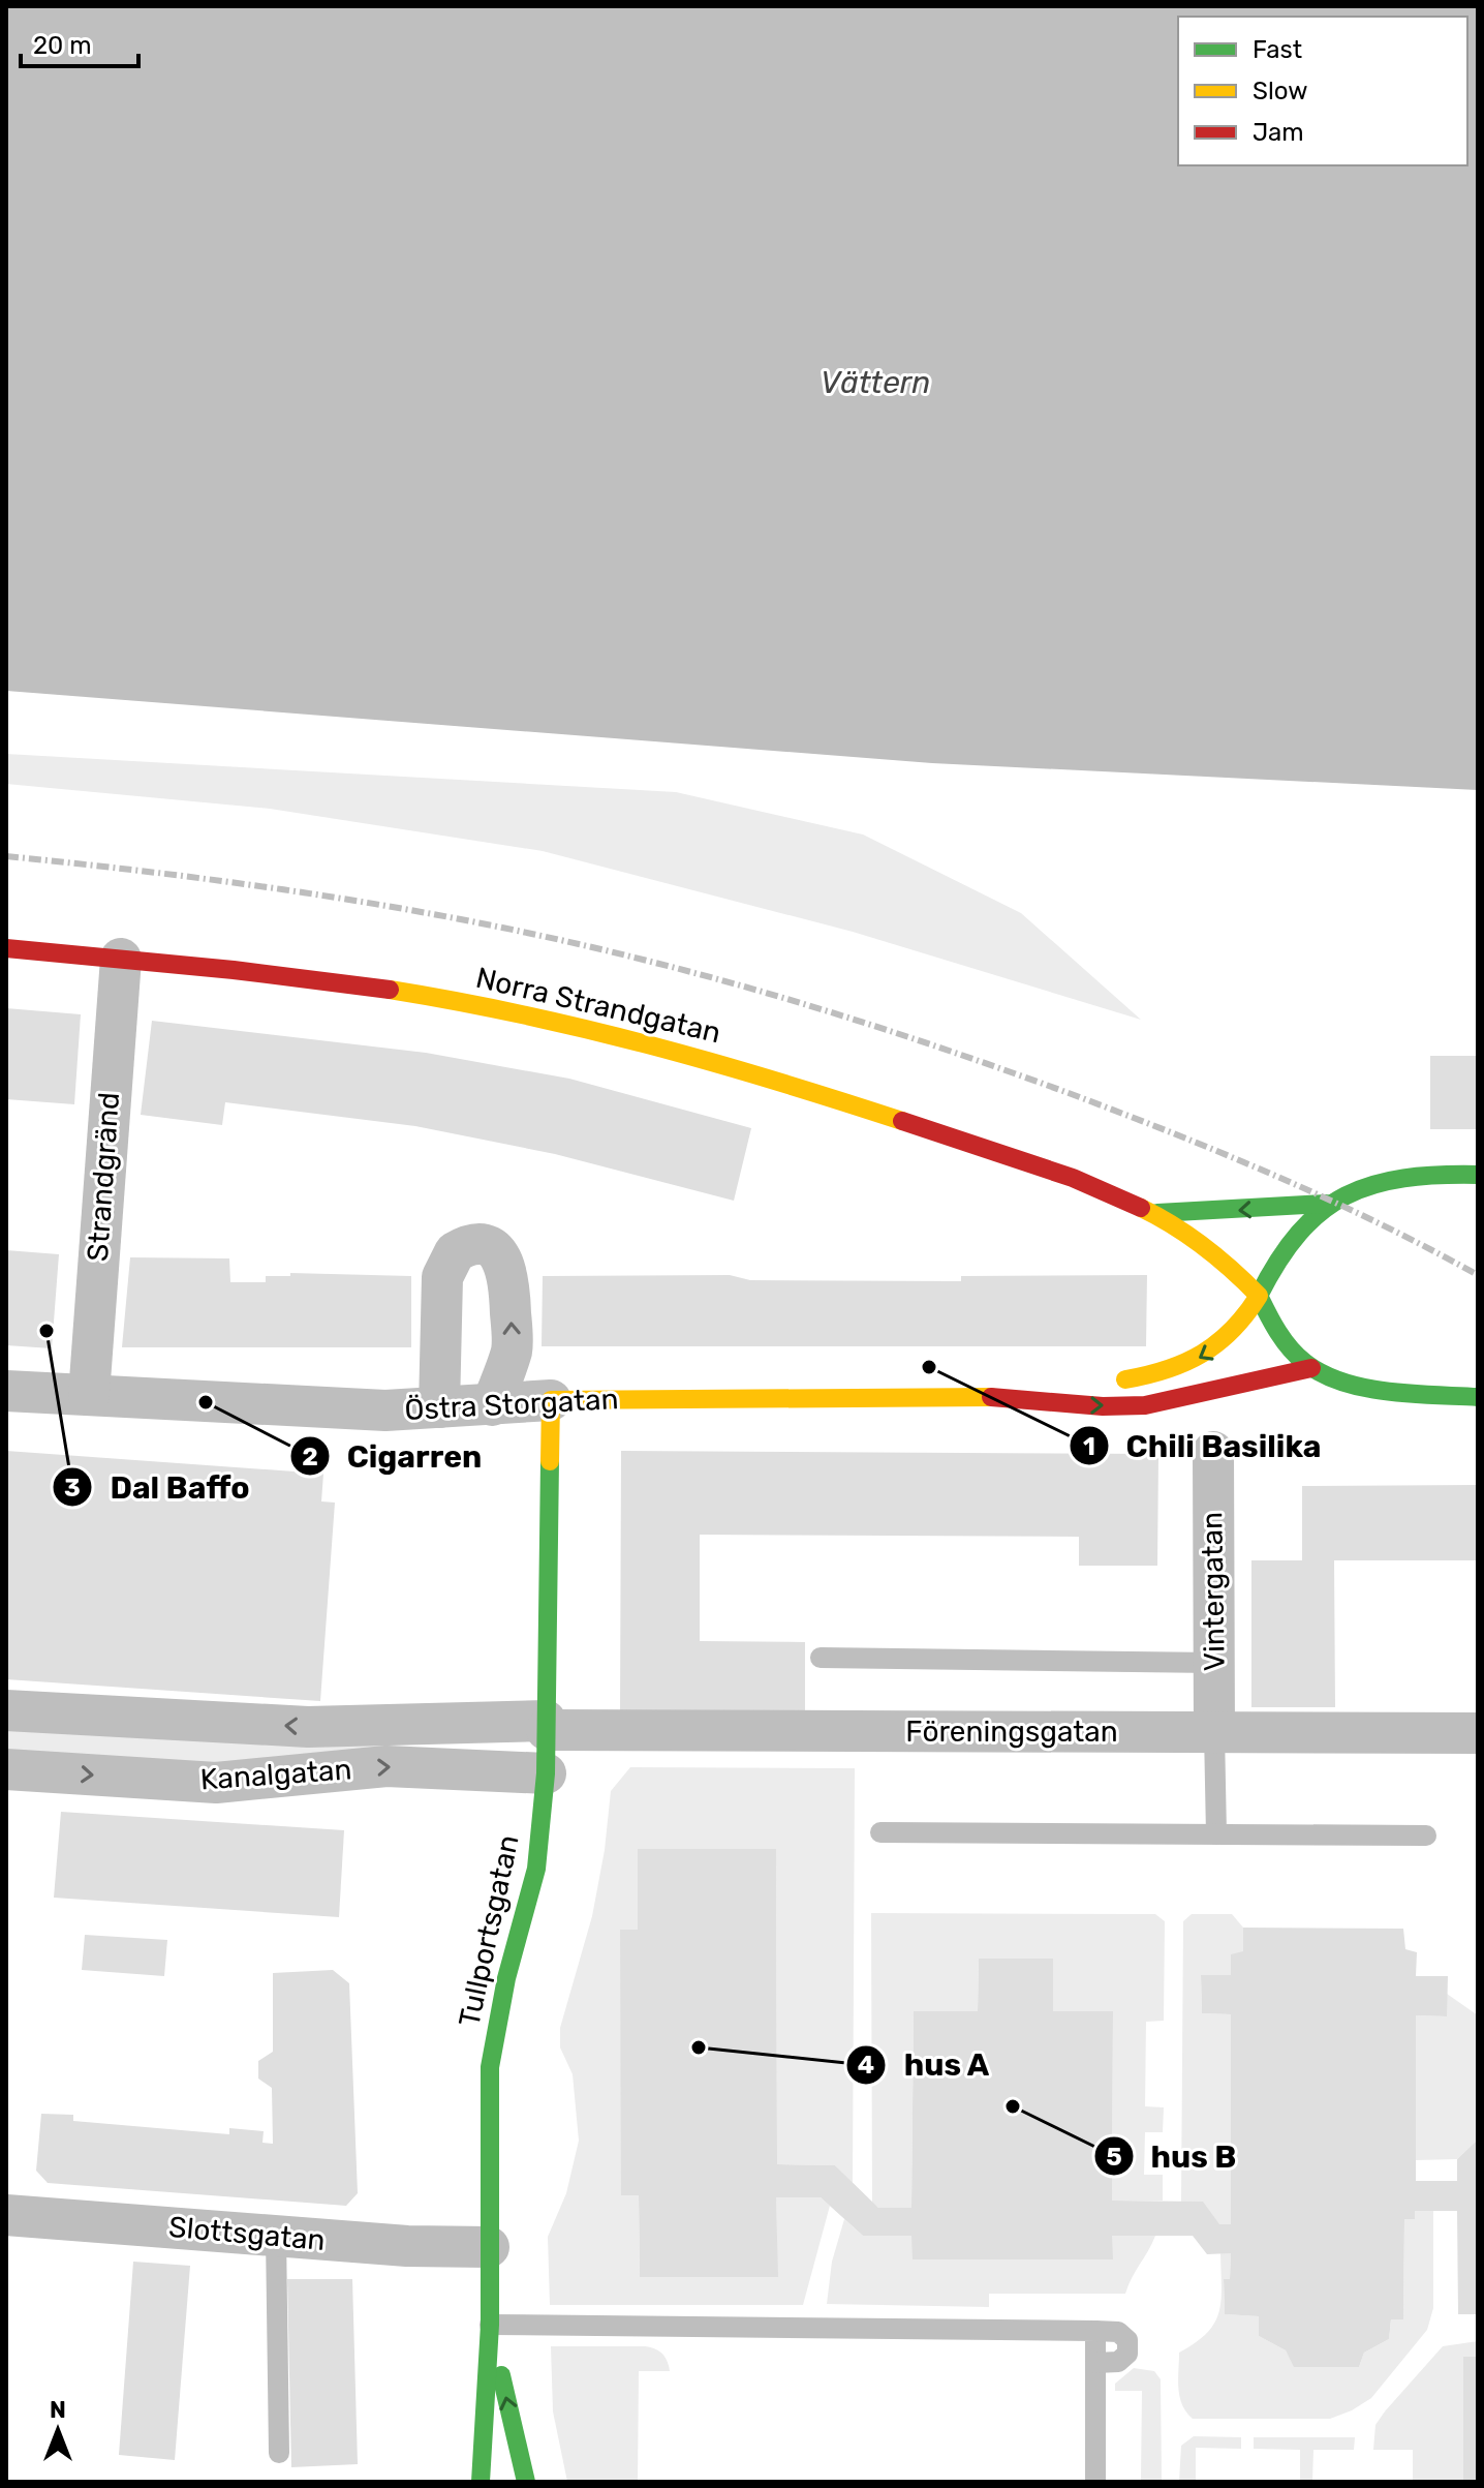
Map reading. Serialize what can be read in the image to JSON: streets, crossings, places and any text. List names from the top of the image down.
{
  "streets": {
    "street": [
      "Norra Strandgatan",
      "Strandgränd",
      "Östra Storgatan",
      "Vintergatan",
      "Föreningsgatan",
      "Kanalgatan",
      "Tullportsgatan",
      "Slottsgatan"
    ]
  },
  "crossings": [
    ["Norra Strandgatan", "Strandgränd"],
    ["Norra Strandgatan", "Östra Storgatan"],
    ["Strandgränd", "Östra Storgatan"],
    ["Östra Storgatan", "Tullportsgatan"],
    ["Vintergatan", "Föreningsgatan"],
    ["Föreningsgatan", "Kanalgatan"],
    ["Föreningsgatan", "Tullportsgatan"],
    ["Kanalgatan", "Tullportsgatan"],
    ["Tullportsgatan", "Slottsgatan"]
  ],
  "water": ["Vättern"],
  "places": [
    "Dal Baffo",
    "Chili Basilika",
    "Cigarren",
    "hus A",
    "hus B"
  ],
  "legend": ["Fast", "Slow", "Jam"],
  "scale_bar": "20 m",
  "north": "top"
}
